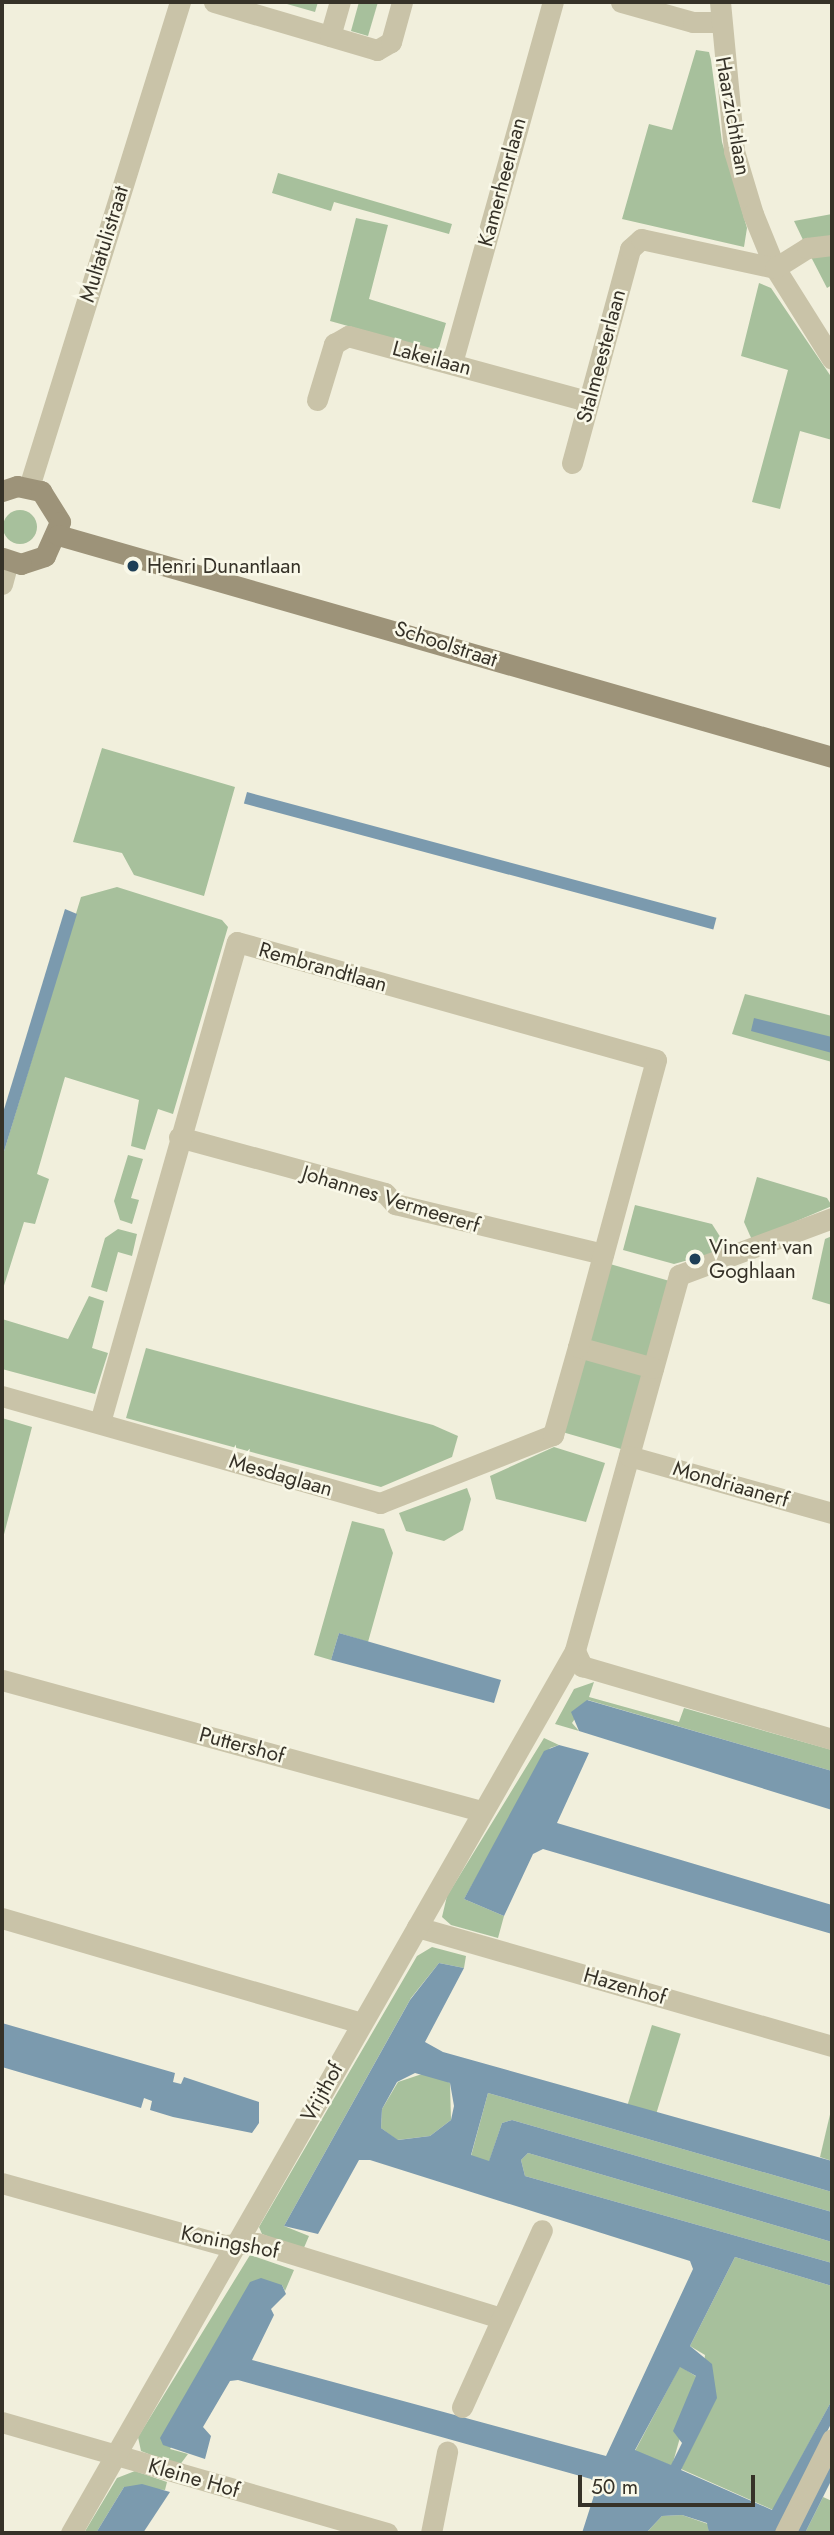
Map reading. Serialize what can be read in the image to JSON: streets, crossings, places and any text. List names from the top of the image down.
{
  "streets": {
    "street": [
      "Haarzichtlaan",
      "Kamerheerlaan",
      "Multatulistraat",
      "Stalmeesterlaan",
      "Lakeilaan",
      "Schoolstraat",
      "Rembrandtlaan",
      "Johannes Vermeererf",
      "Mesdaglaan",
      "Mondriaanerf",
      "Puttershof",
      "Hazenhof",
      "Vrijthof",
      "Koningshof",
      "Kleine Hof"
    ]
  },
  "crossings": [
    ["Haarzichtlaan", "Stalmeesterlaan"],
    ["Kamerheerlaan", "Lakeilaan"],
    ["Stalmeesterlaan", "Lakeilaan"],
    ["Rembrandtlaan", "Johannes Vermeererf"],
    ["Rembrandtlaan", "Mesdaglaan"],
    ["Puttershof", "Vrijthof"],
    ["Hazenhof", "Vrijthof"],
    ["Vrijthof", "Koningshof"],
    ["Vrijthof", "Kleine Hof"]
  ],
  "places": ["Henri Dunantlaan", "Vincent van Goghlaan"],
  "scale_bar": "50 m"
}
